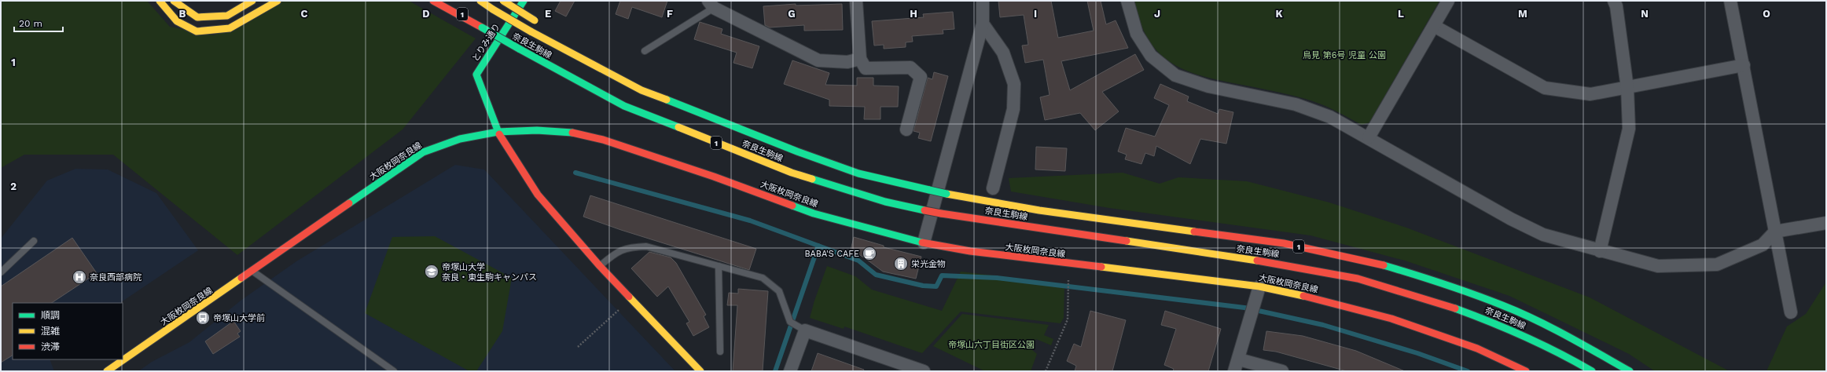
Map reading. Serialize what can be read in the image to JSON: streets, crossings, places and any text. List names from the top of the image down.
{
  "streets": {
    "main road": [
      "1",
      "とりみ通り",
      "奈良生駒線",
      "大阪枚岡奈良線"
    ]
  },
  "crossings": [
    ["とりみ通り", "大阪枚岡奈良線"]
  ],
  "parks": ["鳥見 第6号 児童 公園", "帝塚山六丁目街区公園"],
  "places": {
    "cafe": ["BABA'S CAFE"],
    "building": ["栄光金物"],
    "school or university": ["帝塚山大学 奈良・東生駒キャンパス"],
    "hospital": ["奈良西部病院"],
    "bus stop": ["帝塚山大学前"]
  },
  "legend": ["順調", "混雑", "渋滞"],
  "scale_bar": "20 m",
  "grid": {
    "columns": [
      "B",
      "C",
      "D",
      "E",
      "F",
      "G",
      "H",
      "I",
      "J",
      "K",
      "L",
      "M",
      "N",
      "O"
    ],
    "rows": ["1", "2"]
  }
}
